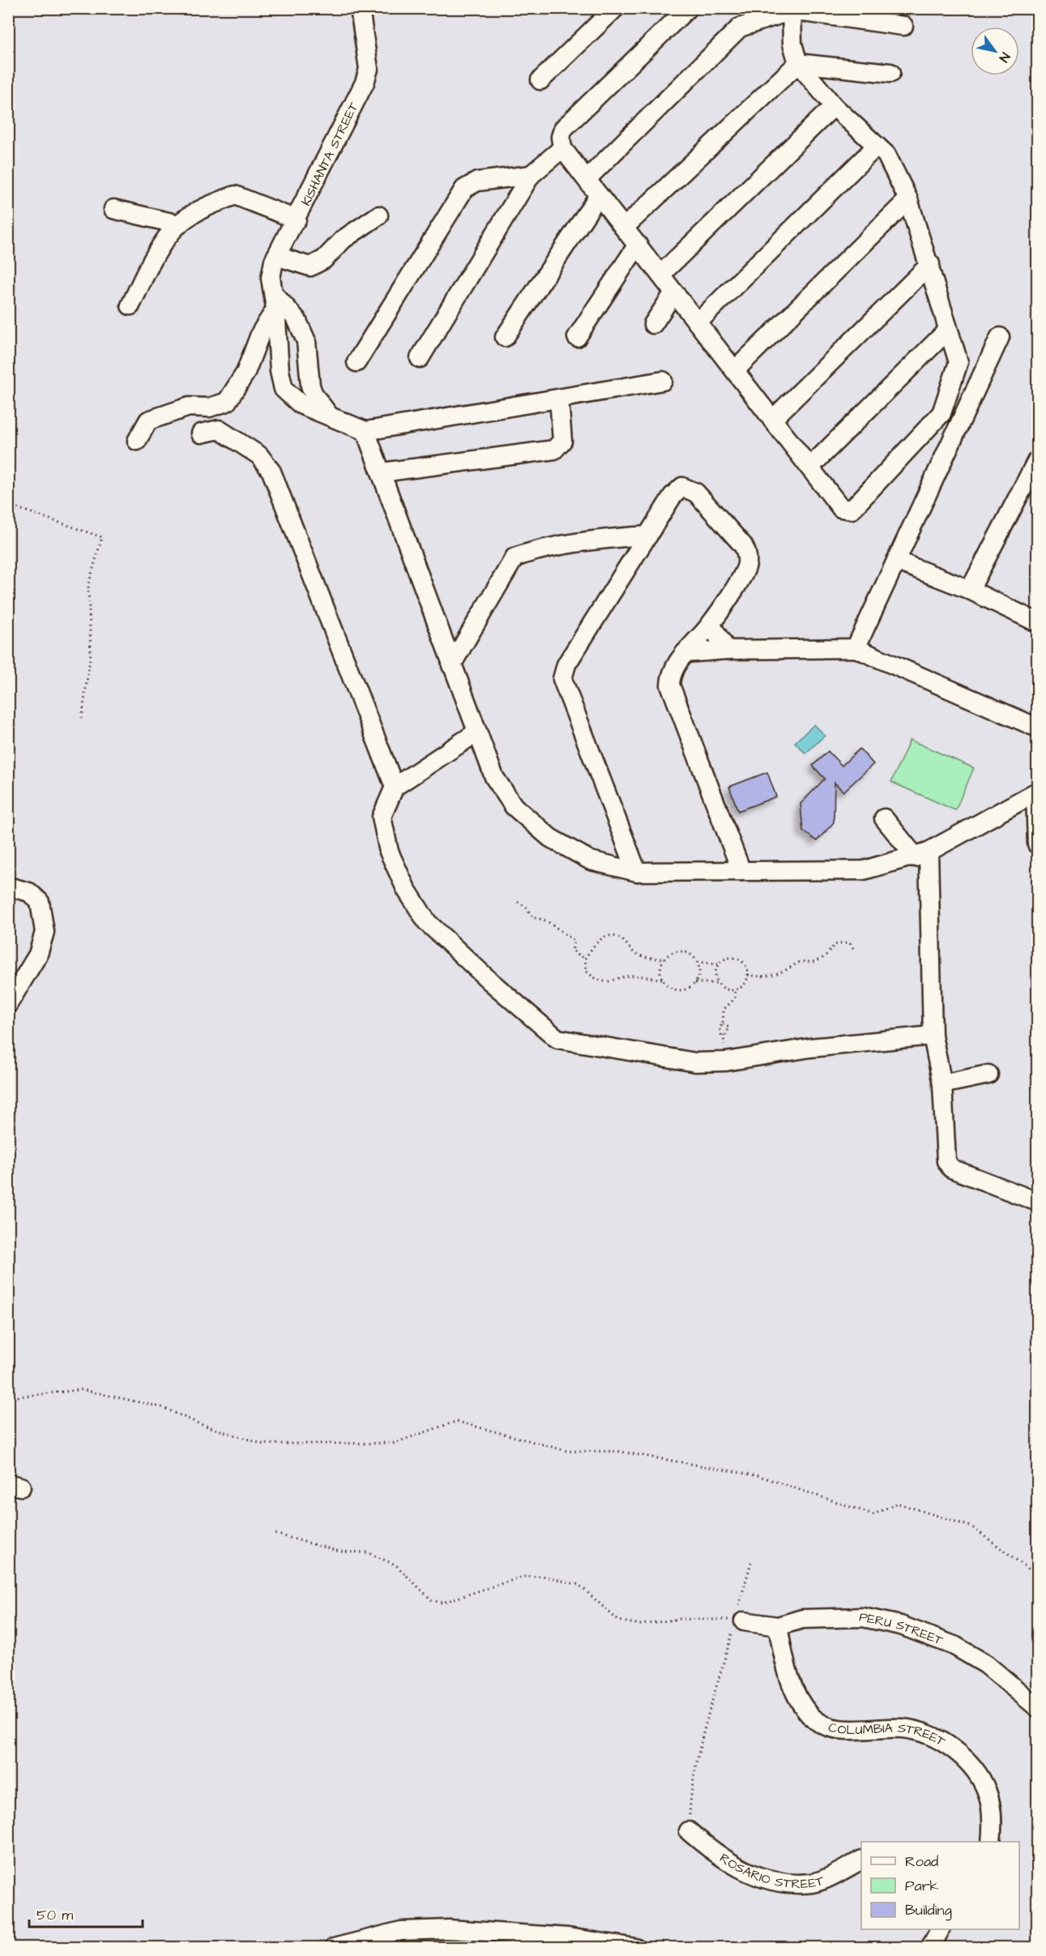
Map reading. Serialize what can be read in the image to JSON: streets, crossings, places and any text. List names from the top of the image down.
{
  "streets": {
    "street": [
      "KISHANTA STREET",
      "PERU STREET",
      "COLUMBIA STREET",
      "ROSARIO STREET"
    ]
  },
  "crossings": [
    ["PERU STREET", "COLUMBIA STREET"]
  ],
  "legend": ["Road", "Park", "Building"],
  "scale_bar": "50 m",
  "north": "bottom right"
}
